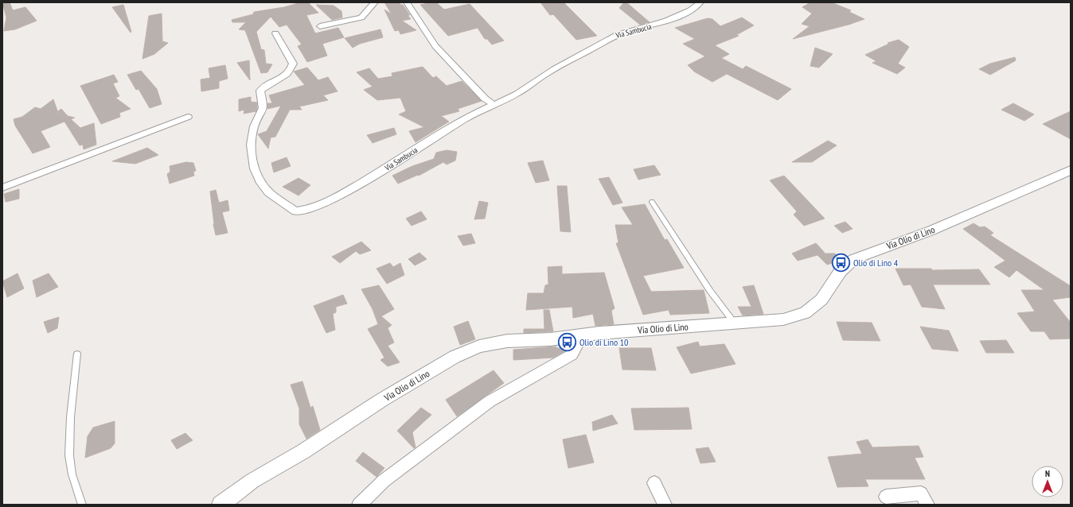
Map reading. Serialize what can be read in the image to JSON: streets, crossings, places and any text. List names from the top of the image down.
{
  "streets": {
    "street": ["Via Sambucia", "Via Olio di Lino"]
  },
  "places": {
    "bus stop": ["Olio di Lino 4", "Olio di Lino 10"]
  },
  "north": "top"
}
